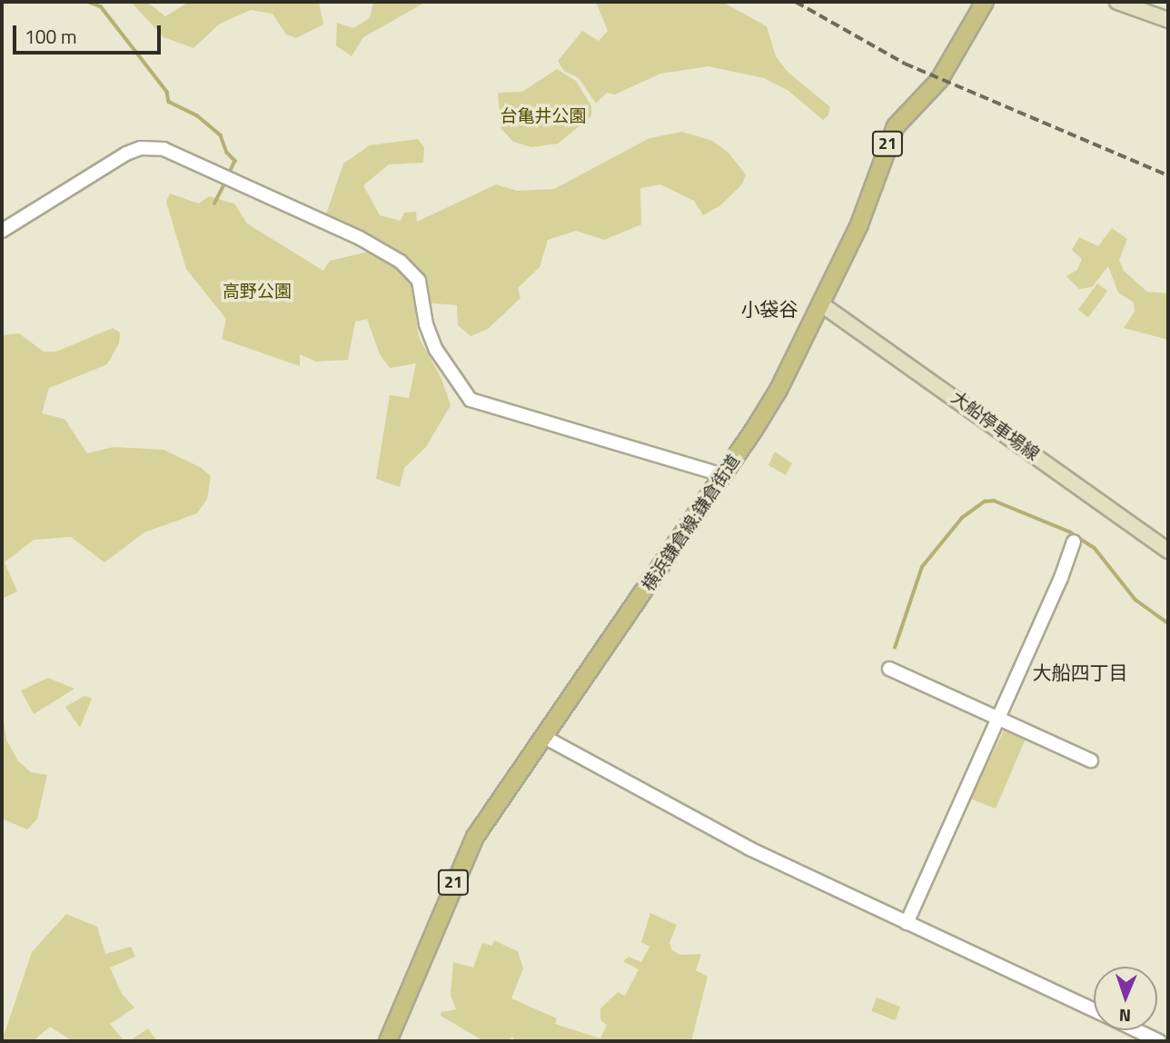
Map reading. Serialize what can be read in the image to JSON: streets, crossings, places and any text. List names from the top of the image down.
{
  "streets": {
    "main road": ["21", "大船停車場線", "横浜鎌倉線;鎌倉街道"]
  },
  "crossings": [
    ["大船停車場線", "横浜鎌倉線;鎌倉街道"]
  ],
  "districts": ["小袋谷", "大船四丁目"],
  "parks": ["台亀井公園", "高野公園"],
  "scale_bar": "100 m",
  "north": "bottom"
}
